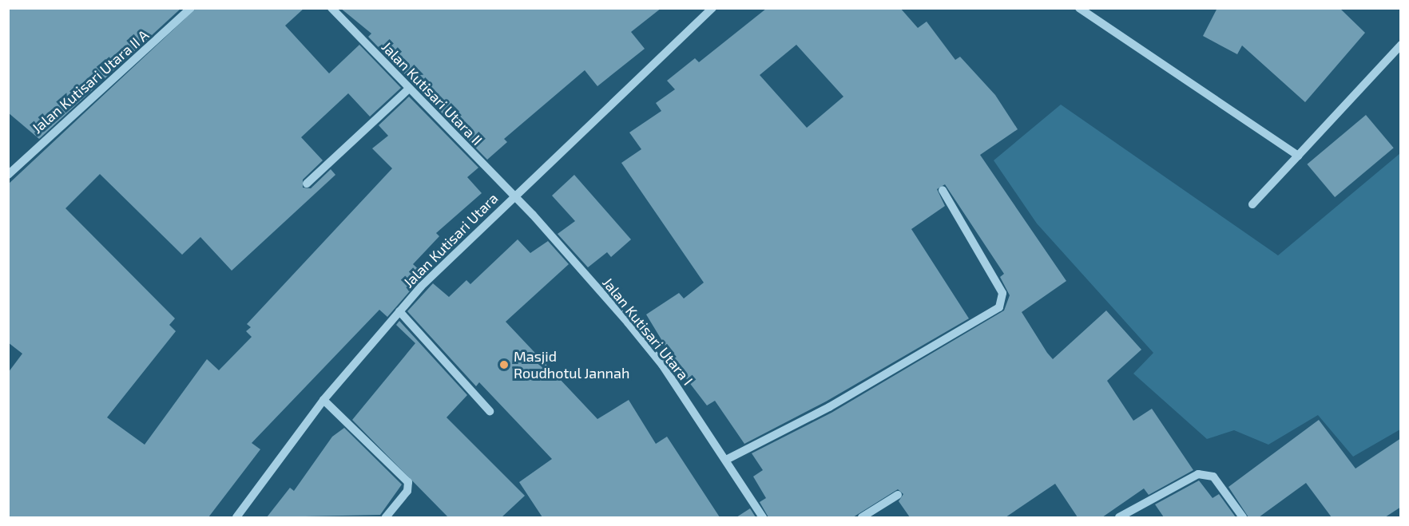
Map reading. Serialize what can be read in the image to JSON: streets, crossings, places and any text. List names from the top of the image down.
{
  "streets": {
    "street": [
      "Jalan Kutisari Utara II A",
      "Jalan Kutisari Utara II",
      "Jalan Kutisari Utara",
      "Jalan Kutisari Utara I"
    ]
  },
  "crossings": [
    ["Jalan Kutisari Utara II", "Jalan Kutisari Utara"],
    ["Jalan Kutisari Utara II", "Jalan Kutisari Utara I"],
    ["Jalan Kutisari Utara", "Jalan Kutisari Utara I"]
  ],
  "places": ["Masjid Roudhotul Jannah"]
}
